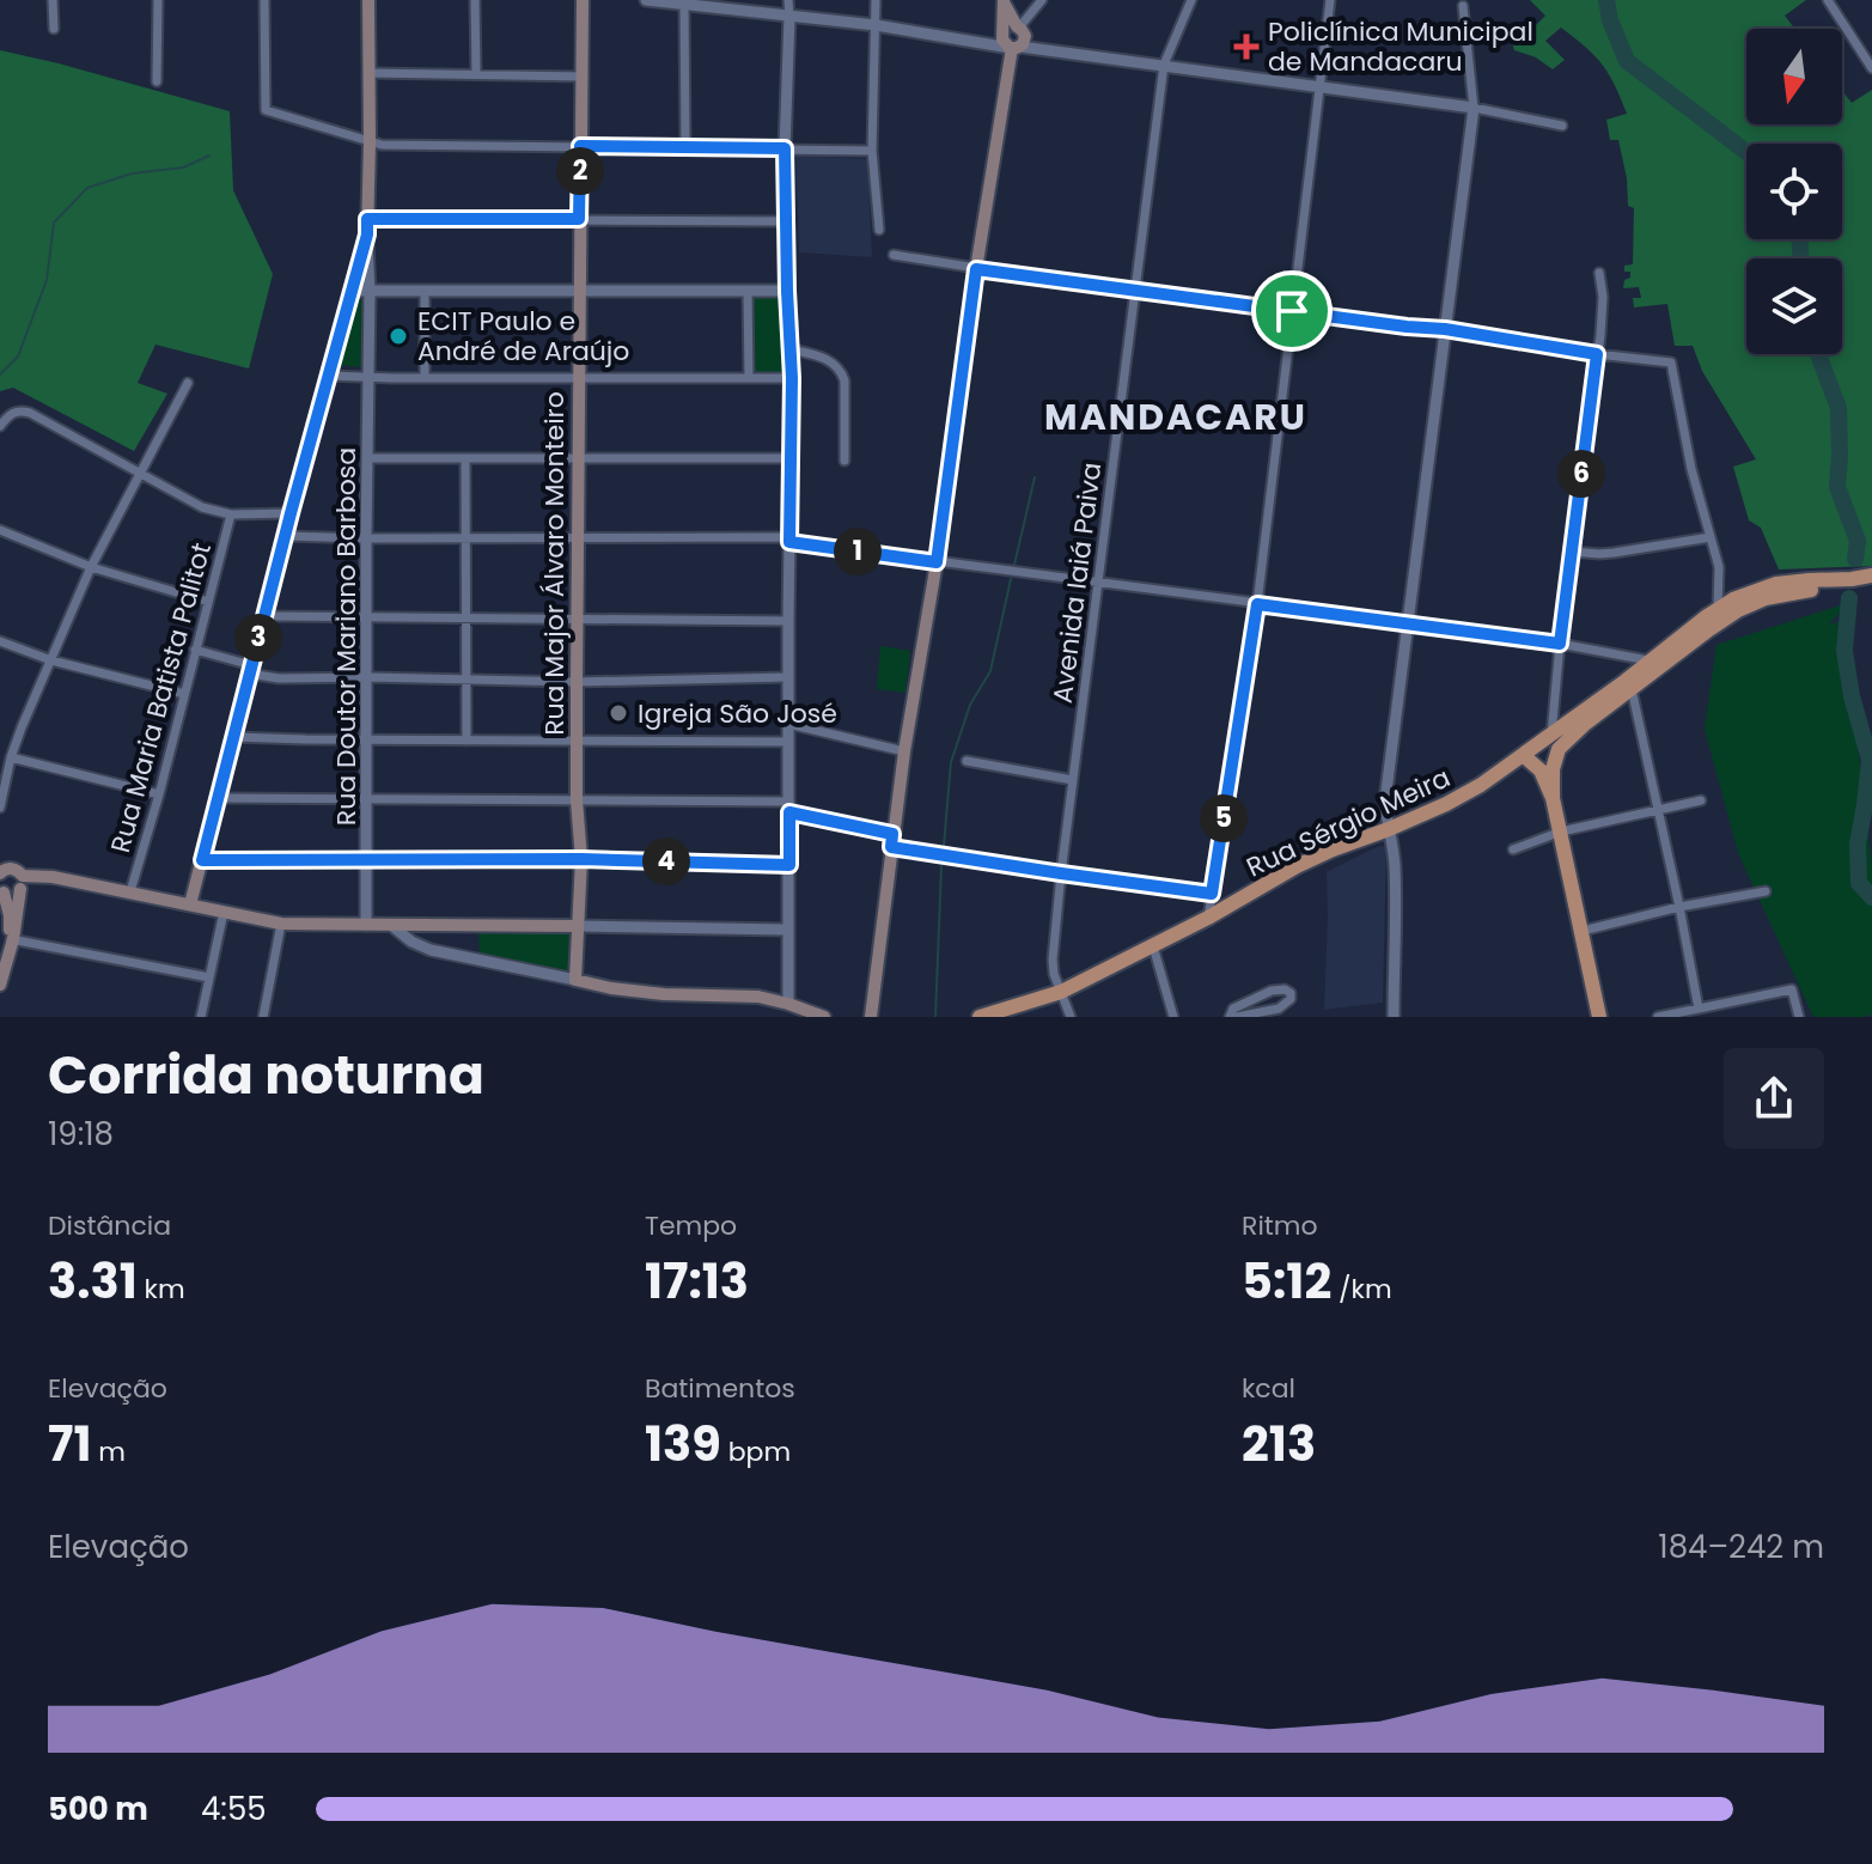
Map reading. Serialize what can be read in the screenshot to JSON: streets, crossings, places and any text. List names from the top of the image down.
{
  "streets": {
    "main road": ["Rua Major Álvaro Monteiro", "Rua Sérgio Meira"],
    "street": ["Avenida Iaiá Paiva", "Rua Doutor Mariano Barbosa", "Rua Maria Batista Palitot"]
  },
  "crossings": [
    ["Avenida Iaiá Paiva", "Rua Sérgio Meira"]
  ],
  "districts": ["MANDACARU"],
  "places": {
    "health": ["Policlínica Municipal de Mandacaru"],
    "other": ["ECIT Paulo e André de Araújo", "Igreja São José"]
  },
  "north": "bottom",
  "page": {
    "pins": [
      "2",
      "6",
      "1",
      "3",
      "5",
      "4"
    ],
    "heading": ["Corrida noturna", "19:18"],
    "stats": [
      ["Distância", "3.31 km"],
      ["Tempo", "17:13"],
      ["Ritmo", "5:12 /km"],
      ["Elevação", "71 m"],
      ["Batimentos", "139 bpm"],
      ["kcal", "213"]
    ],
    "chart": ["Elevação", "184–242 m"],
    "list": [
      {
        "name": "500 m",
        "note": "4:55"
      }
    ]
  }
}
